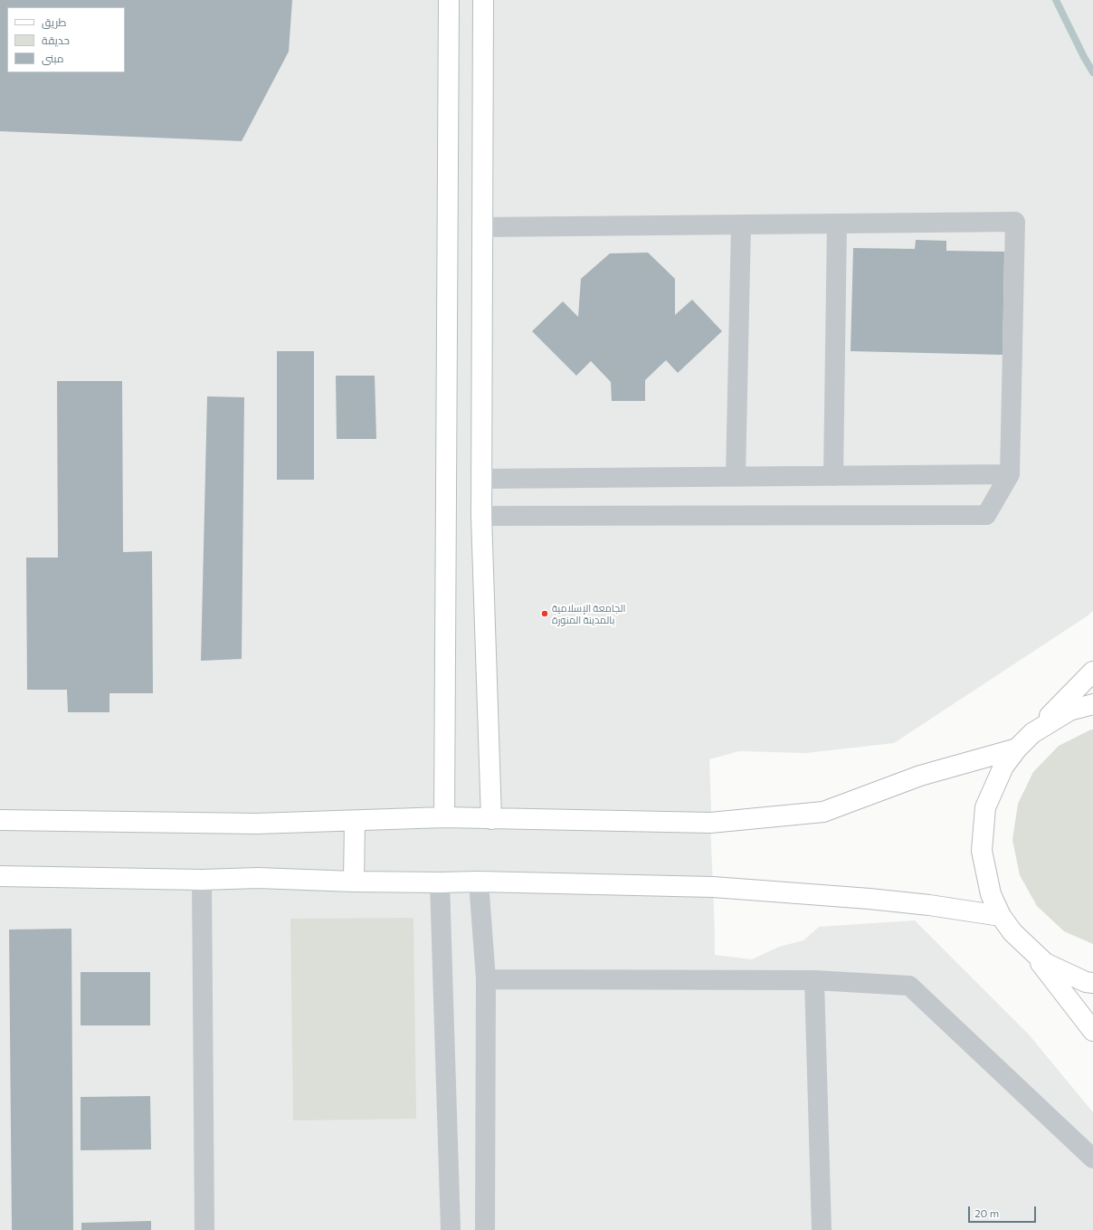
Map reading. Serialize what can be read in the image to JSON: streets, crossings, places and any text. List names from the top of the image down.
{
  "places": ["الجامعة الإسلامية بالمدينة المنورة"],
  "legend": ["طريق", "حديقة", "مبنى"],
  "scale_bar": "20 m"
}
